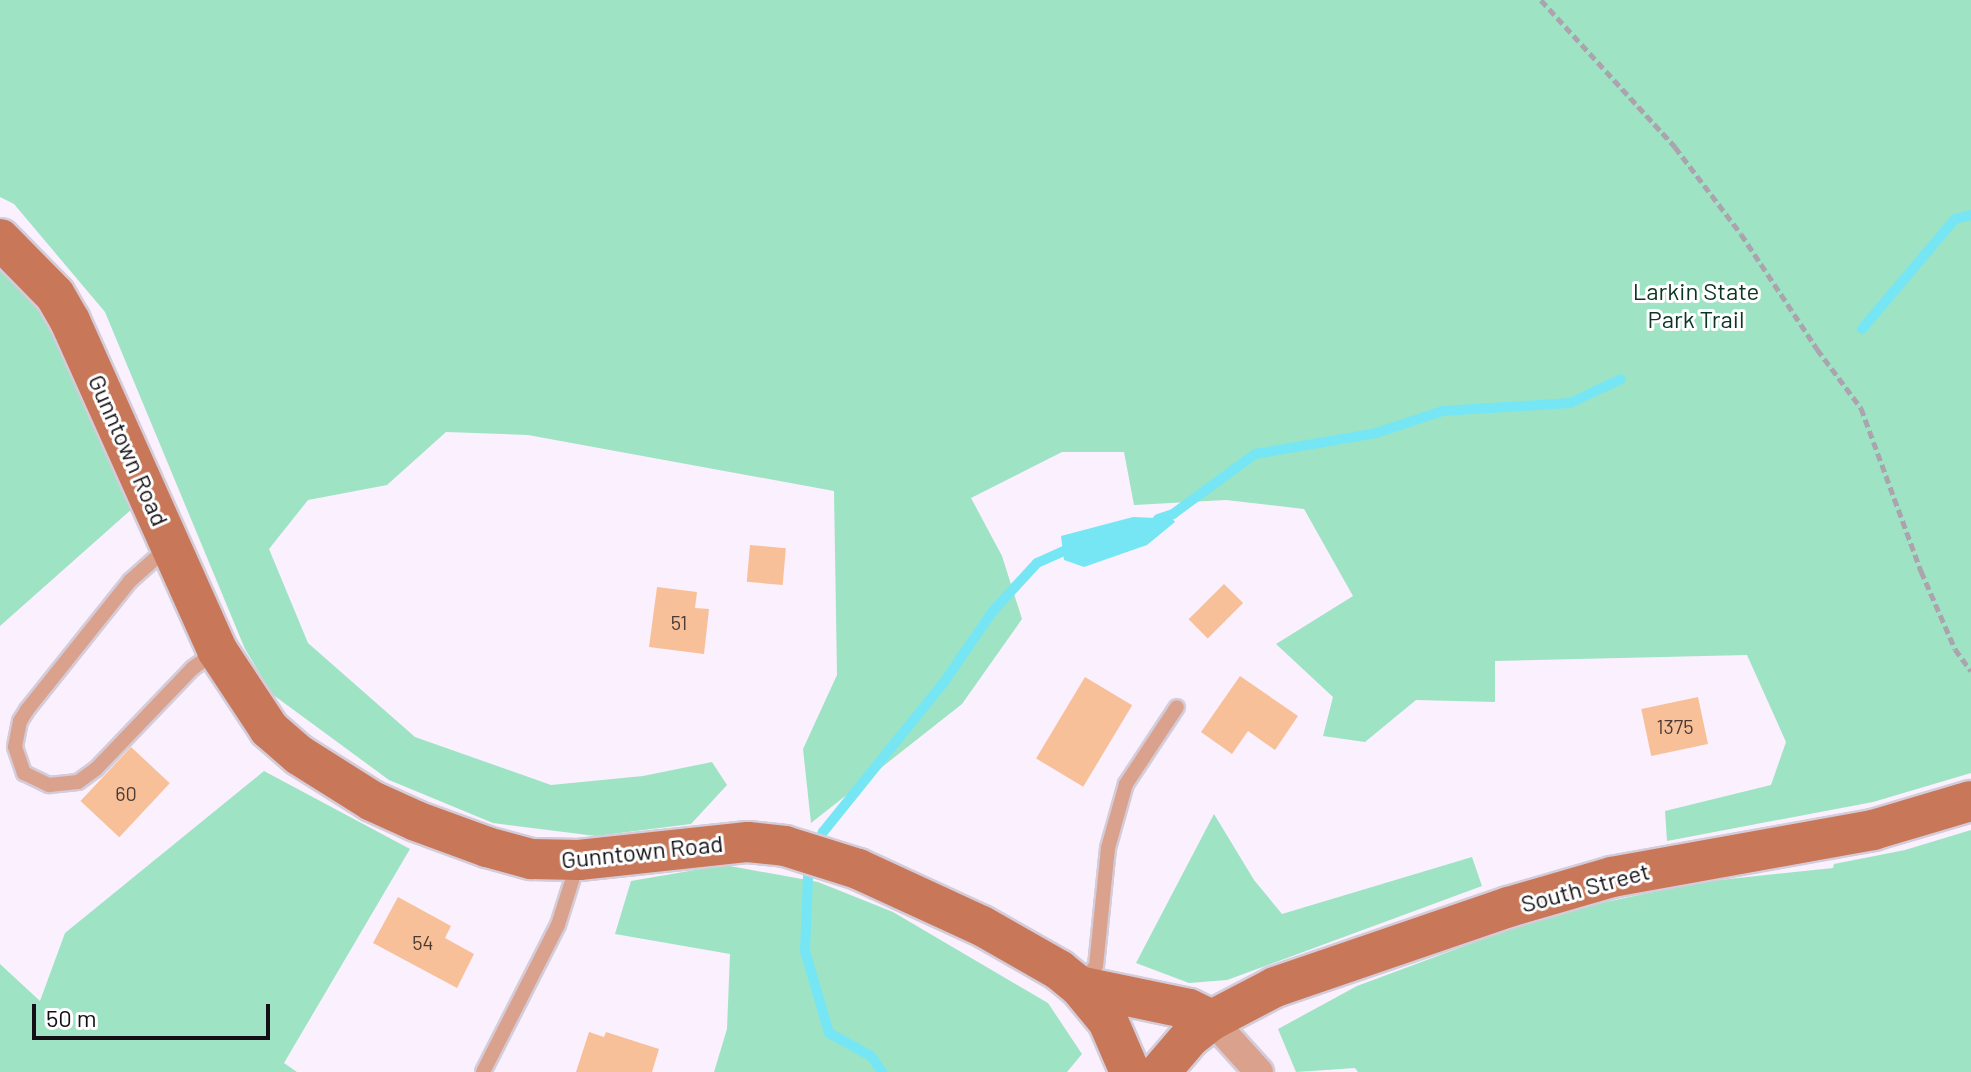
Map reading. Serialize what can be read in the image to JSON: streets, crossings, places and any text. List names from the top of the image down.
{
  "streets": {
    "street": ["Gunntown Road", "South Street"]
  },
  "parks": ["Larkin State Park Trail"],
  "house_numbers": [
    "51",
    "1375",
    "60",
    "54"
  ],
  "scale_bar": "50 m"
}
